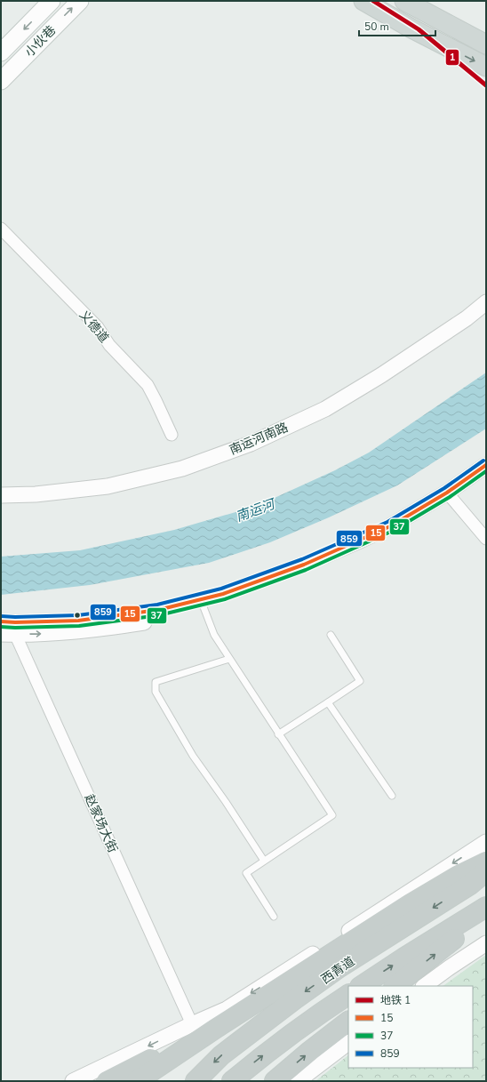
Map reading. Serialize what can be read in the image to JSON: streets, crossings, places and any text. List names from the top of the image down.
{
  "streets": {
    "highway": ["西青道"],
    "main road": ["小伙巷"],
    "street": ["义德道", "南运河南路", "赵家场大街"]
  },
  "water": ["南运河"],
  "lines": [
    "metro line 1",
    "transit line 859",
    "transit line 15",
    "transit line 37"
  ],
  "legend": [
    "地铁 1",
    "15",
    "37",
    "859"
  ],
  "scale_bar": "50 m"
}
